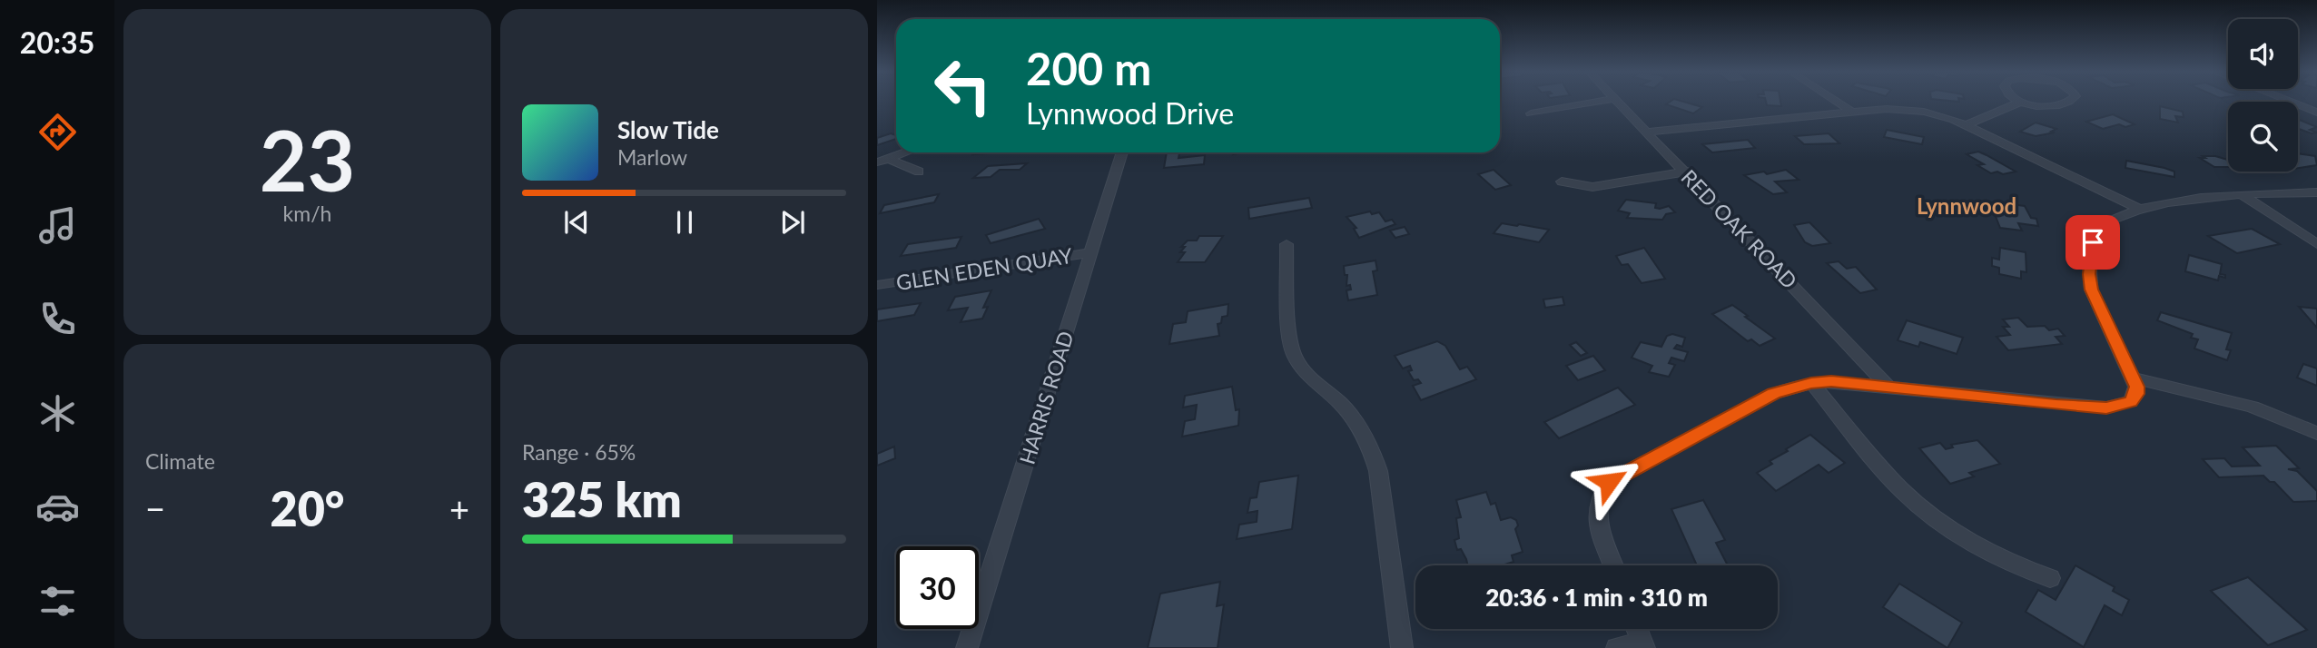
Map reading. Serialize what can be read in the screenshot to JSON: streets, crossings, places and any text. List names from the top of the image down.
{
  "streets": {
    "street": ["RED OAK ROAD", "GLEN EDEN QUAY", "HARRIS ROAD"]
  },
  "crossings": [
    ["GLEN EDEN QUAY", "HARRIS ROAD"]
  ],
  "districts": ["Lynnwood"],
  "page": {
    "tabs": "20:35",
    "tile": [
      ["23", "km/h"],
      "Climate",
      ["Range · 65%", "325 km"]
    ],
    "turn": ["200 m", "Lynnwood Drive"],
    "song": ["Slow Tide", "Marlow"],
    "heat": ["−", "20°", "+"],
    "limit": "30",
    "trip": "20:36 · 1 min · 310 m"
  }
}
